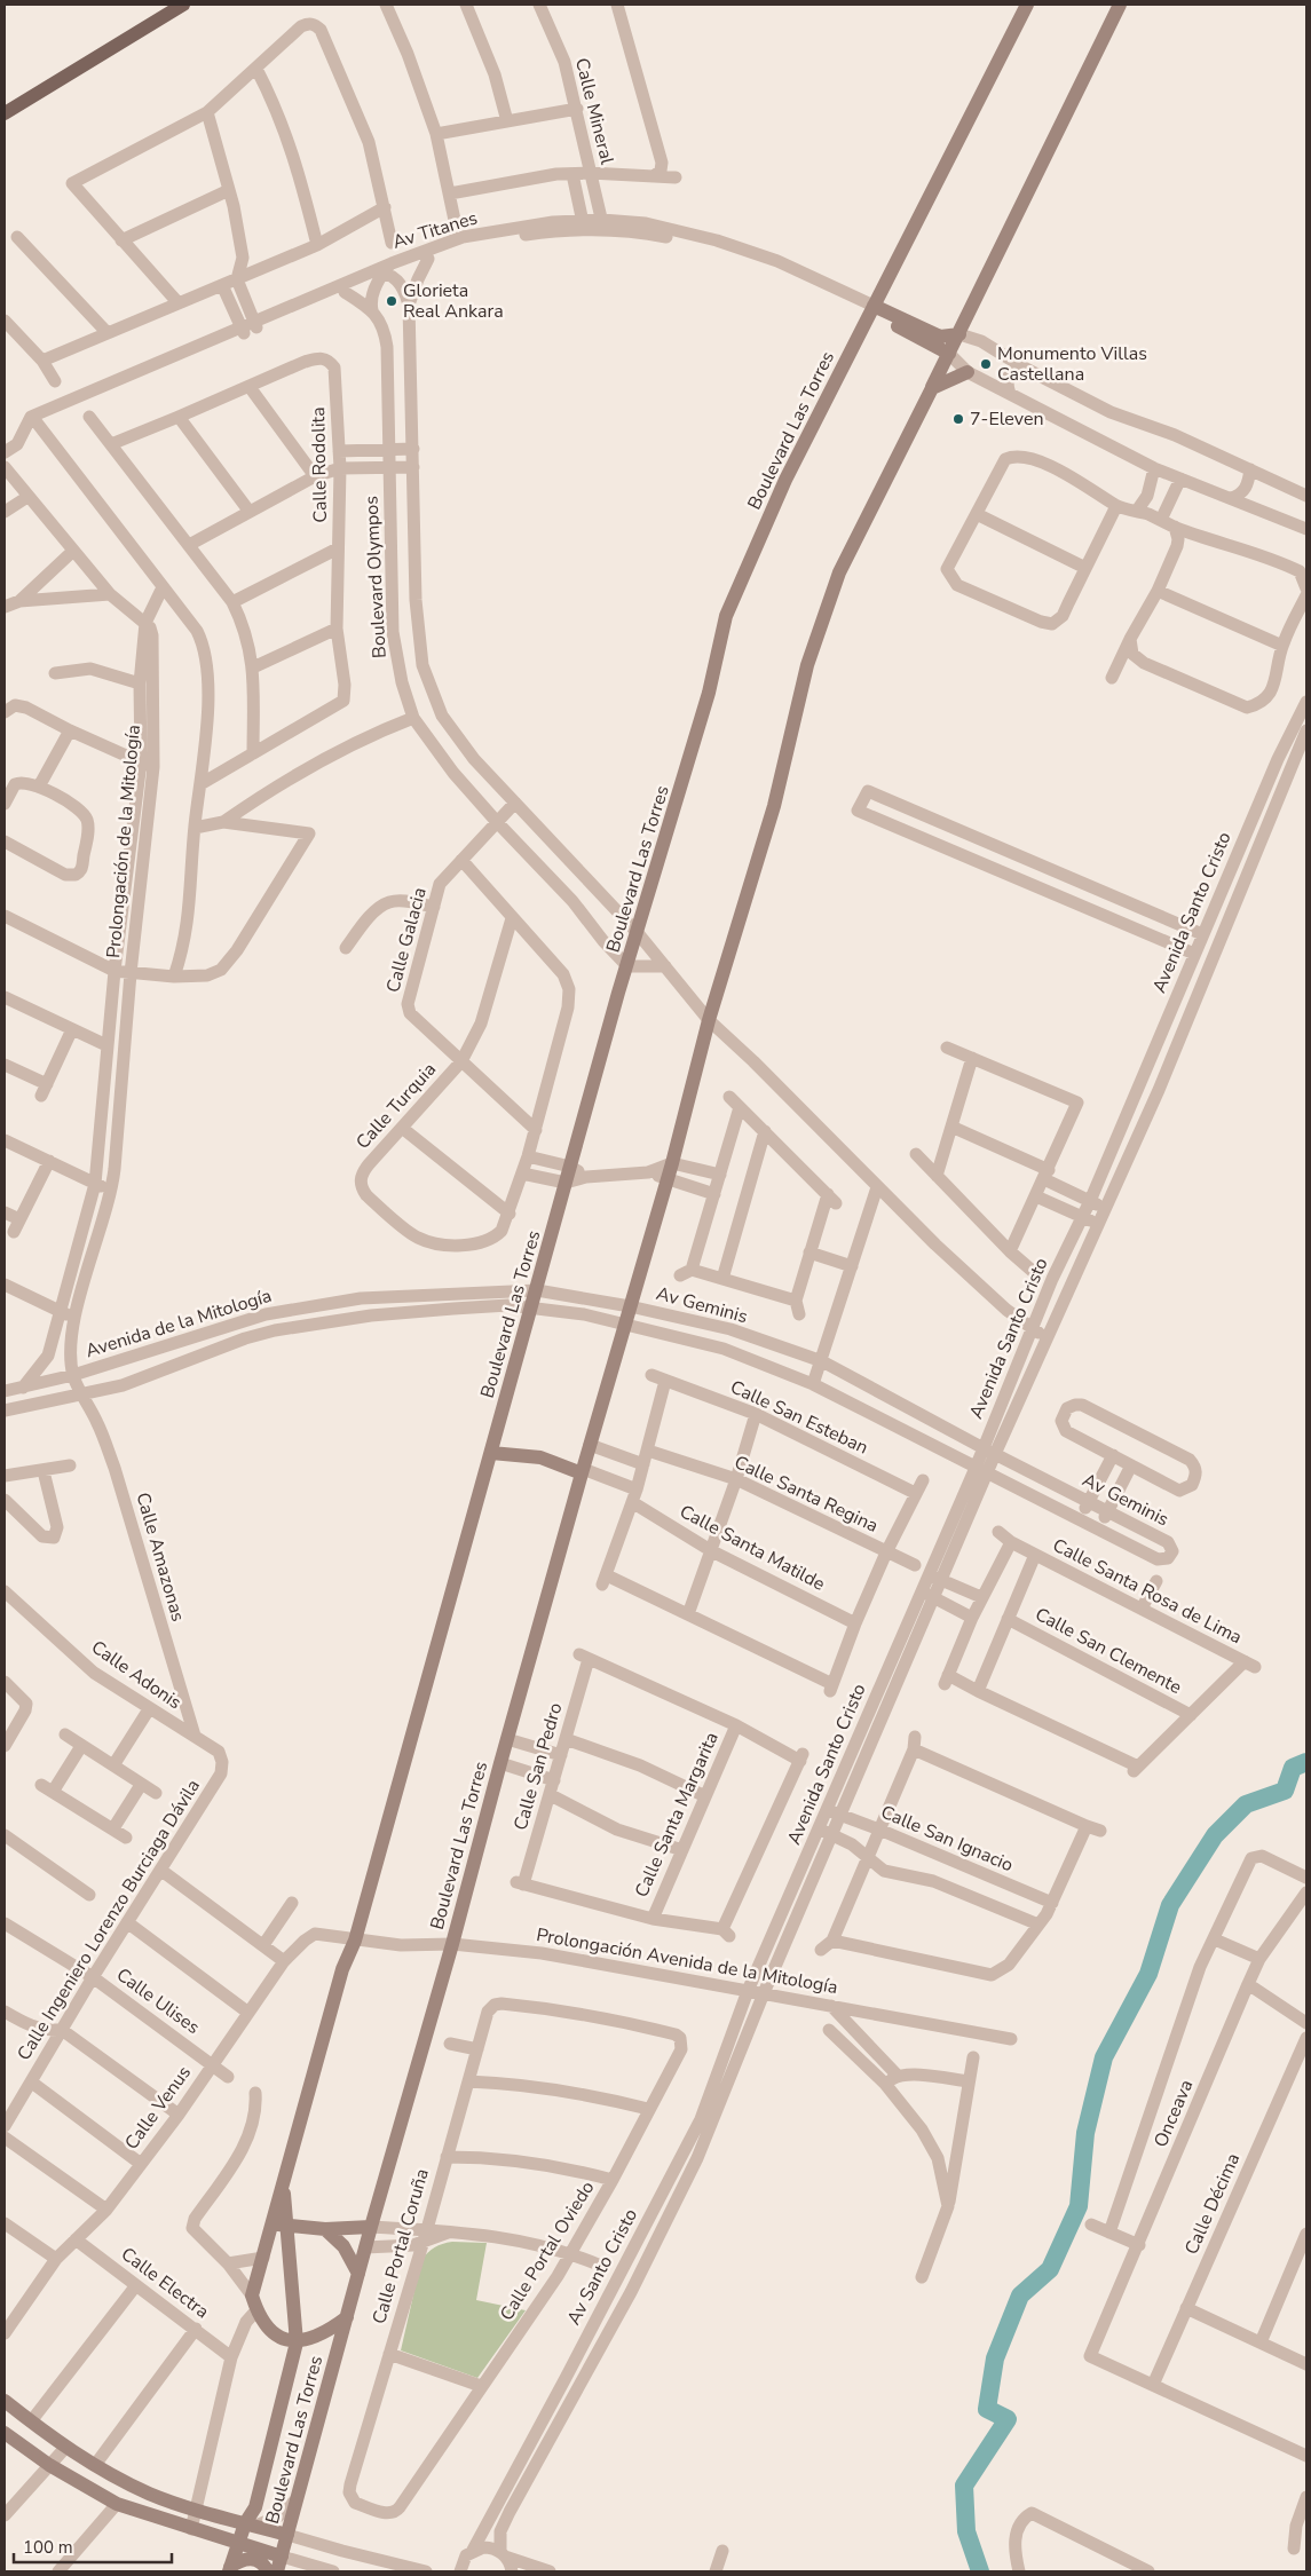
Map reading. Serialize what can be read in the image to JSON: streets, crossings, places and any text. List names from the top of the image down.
{
  "streets": {
    "main road": ["Boulevard Las Torres"],
    "street": [
      "Calle Mineral",
      "Av Titanes",
      "Calle Rodolita",
      "Boulevard Olympos",
      "Prolongación de la Mitología",
      "Avenida Santo Cristo",
      "Calle Galacia",
      "Calle Turquia",
      "Av Geminis",
      "Avenida de la Mitología",
      "Calle San Esteban",
      "Calle Santa Regina",
      "Calle Santa Matilde",
      "Calle Amazonas",
      "Calle Santa Rosa de Lima",
      "Calle San Clemente",
      "Calle Adonis",
      "Calle San Pedro",
      "Calle Santa Margarita",
      "Calle San Ignacio",
      "Calle Ingeniero Lorenzo Burciaga Dávila",
      "Prolongación Avenida de la Mitología",
      "Calle Ulises",
      "Calle Venus",
      "Onceava",
      "Calle Décima",
      "Calle Portal Coruña",
      "Calle Portal Oviedo",
      "Av Santo Cristo",
      "Calle Electra"
    ]
  },
  "crossings": [
    ["Calle Mineral", "Av Titanes"],
    ["Av Titanes", "Boulevard Las Torres"],
    ["Av Titanes", "Boulevard Olympos"],
    ["Boulevard Las Torres", "Boulevard Olympos"],
    ["Boulevard Las Torres", "Av Geminis"],
    ["Boulevard Las Torres", "Avenida de la Mitología"],
    ["Boulevard Las Torres", "Calle Santa Matilde"],
    ["Boulevard Las Torres", "Prolongación Avenida de la Mitología"],
    ["Boulevard Las Torres", "Calle Venus"],
    ["Boulevard Olympos", "Avenida Santo Cristo"],
    ["Boulevard Olympos", "Calle Galacia"],
    ["Prolongación de la Mitología", "Avenida de la Mitología"],
    ["Prolongación de la Mitología", "Calle Amazonas"],
    ["Avenida Santo Cristo", "Av Geminis"],
    ["Avenida Santo Cristo", "Calle San Ignacio"],
    ["Avenida Santo Cristo", "Prolongación Avenida de la Mitología"],
    ["Avenida Santo Cristo", "Av Santo Cristo"],
    ["Calle Galacia", "Calle Turquia"],
    ["Av Geminis", "Avenida de la Mitología"],
    ["Avenida de la Mitología", "Calle Amazonas"],
    ["Calle Amazonas", "Calle Adonis"],
    ["Calle Santa Rosa de Lima", "Calle San Clemente"],
    ["Calle Adonis", "Calle Ingeniero Lorenzo Burciaga Dávila"],
    ["Calle San Pedro", "Calle Santa Margarita"],
    ["Calle Ingeniero Lorenzo Burciaga Dávila", "Calle Ulises"],
    ["Prolongación Avenida de la Mitología", "Calle Venus"],
    ["Prolongación Avenida de la Mitología", "Av Santo Cristo"],
    ["Calle Ulises", "Calle Venus"],
    ["Calle Venus", "Calle Electra"],
    ["Onceava", "Calle Décima"],
    ["Calle Portal Coruña", "Calle Portal Oviedo"]
  ],
  "places": ["Glorieta Real Ankara", "Monumento Villas Castellana", "7-Eleven"],
  "scale_bar": "100 m"
}
